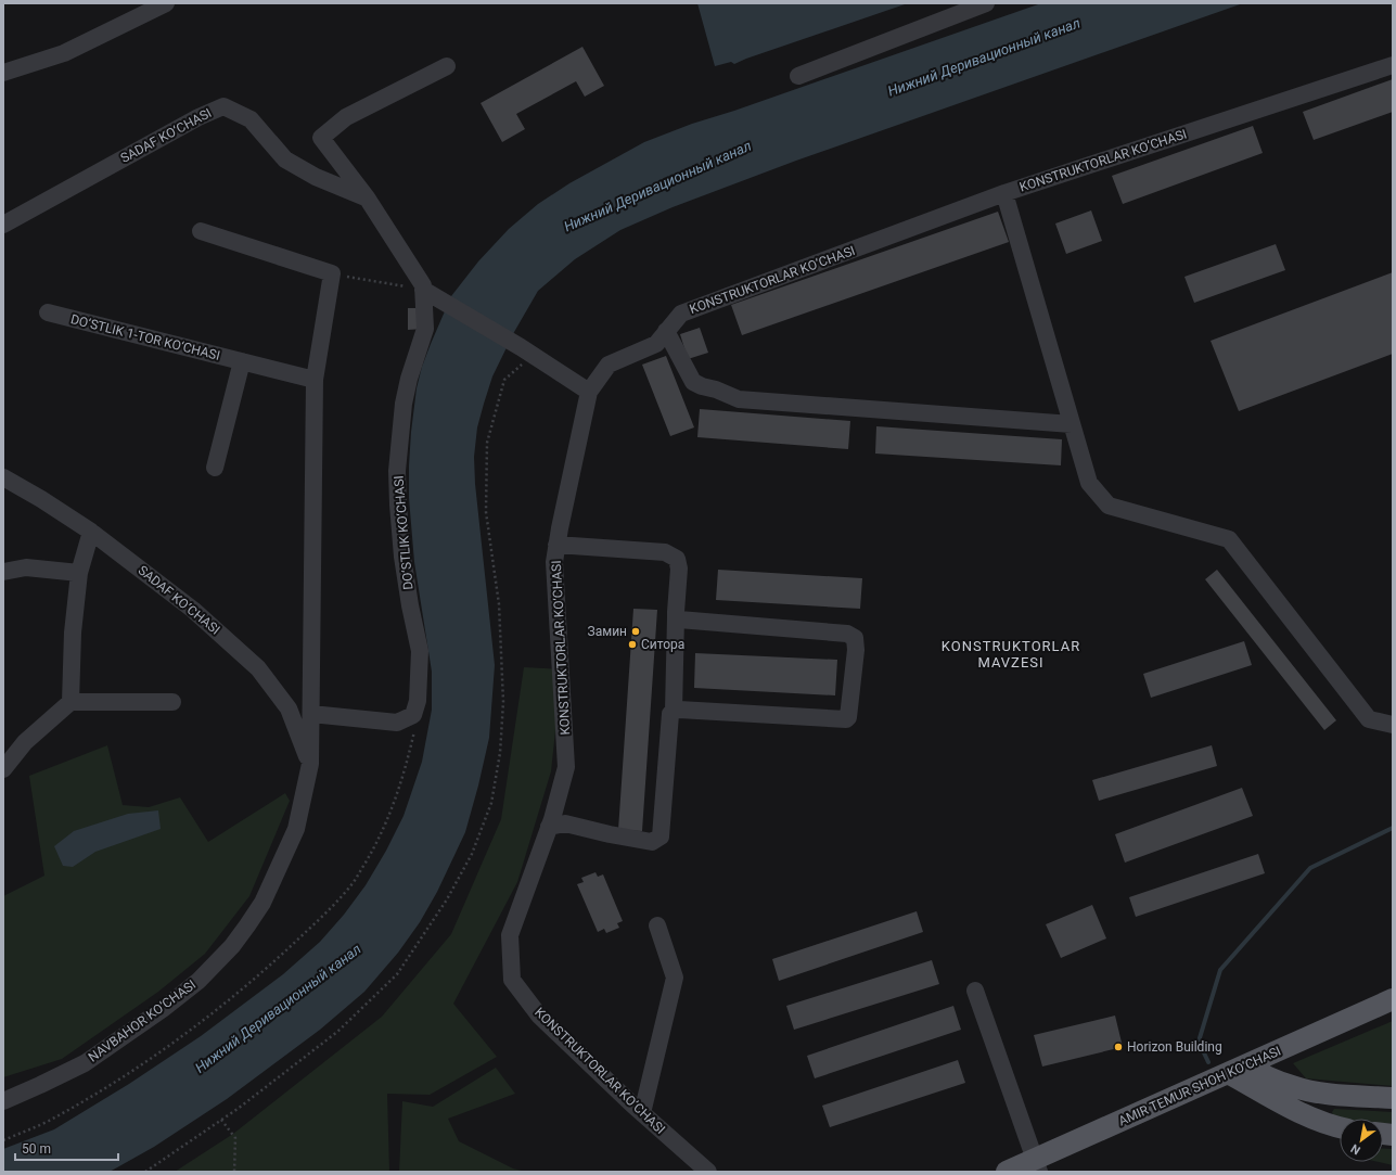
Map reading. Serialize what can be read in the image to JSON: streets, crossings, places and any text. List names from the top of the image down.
{
  "streets": {
    "main road": ["AMIR TEMUR SHOH KO‘CHASI"],
    "street": [
      "SADAF KO‘CHASI",
      "KONSTRUKTORLAR KO‘CHASI",
      "DO‘STLIK 1-TOR KO‘CHASI",
      "DO‘STLIK KO‘CHASI",
      "NAVBAHOR KO‘CHASI"
    ]
  },
  "crossings": [
    ["SADAF KO‘CHASI", "DO‘STLIK KO‘CHASI"],
    ["SADAF KO‘CHASI", "NAVBAHOR KO‘CHASI"]
  ],
  "districts": ["KONSTRUKTORLAR MAVZESI"],
  "water": ["Нижний Деривационный канал"],
  "places": ["Замин", "Ситора", "Horizon Building"],
  "scale_bar": "50 m",
  "north": "bottom left"
}
